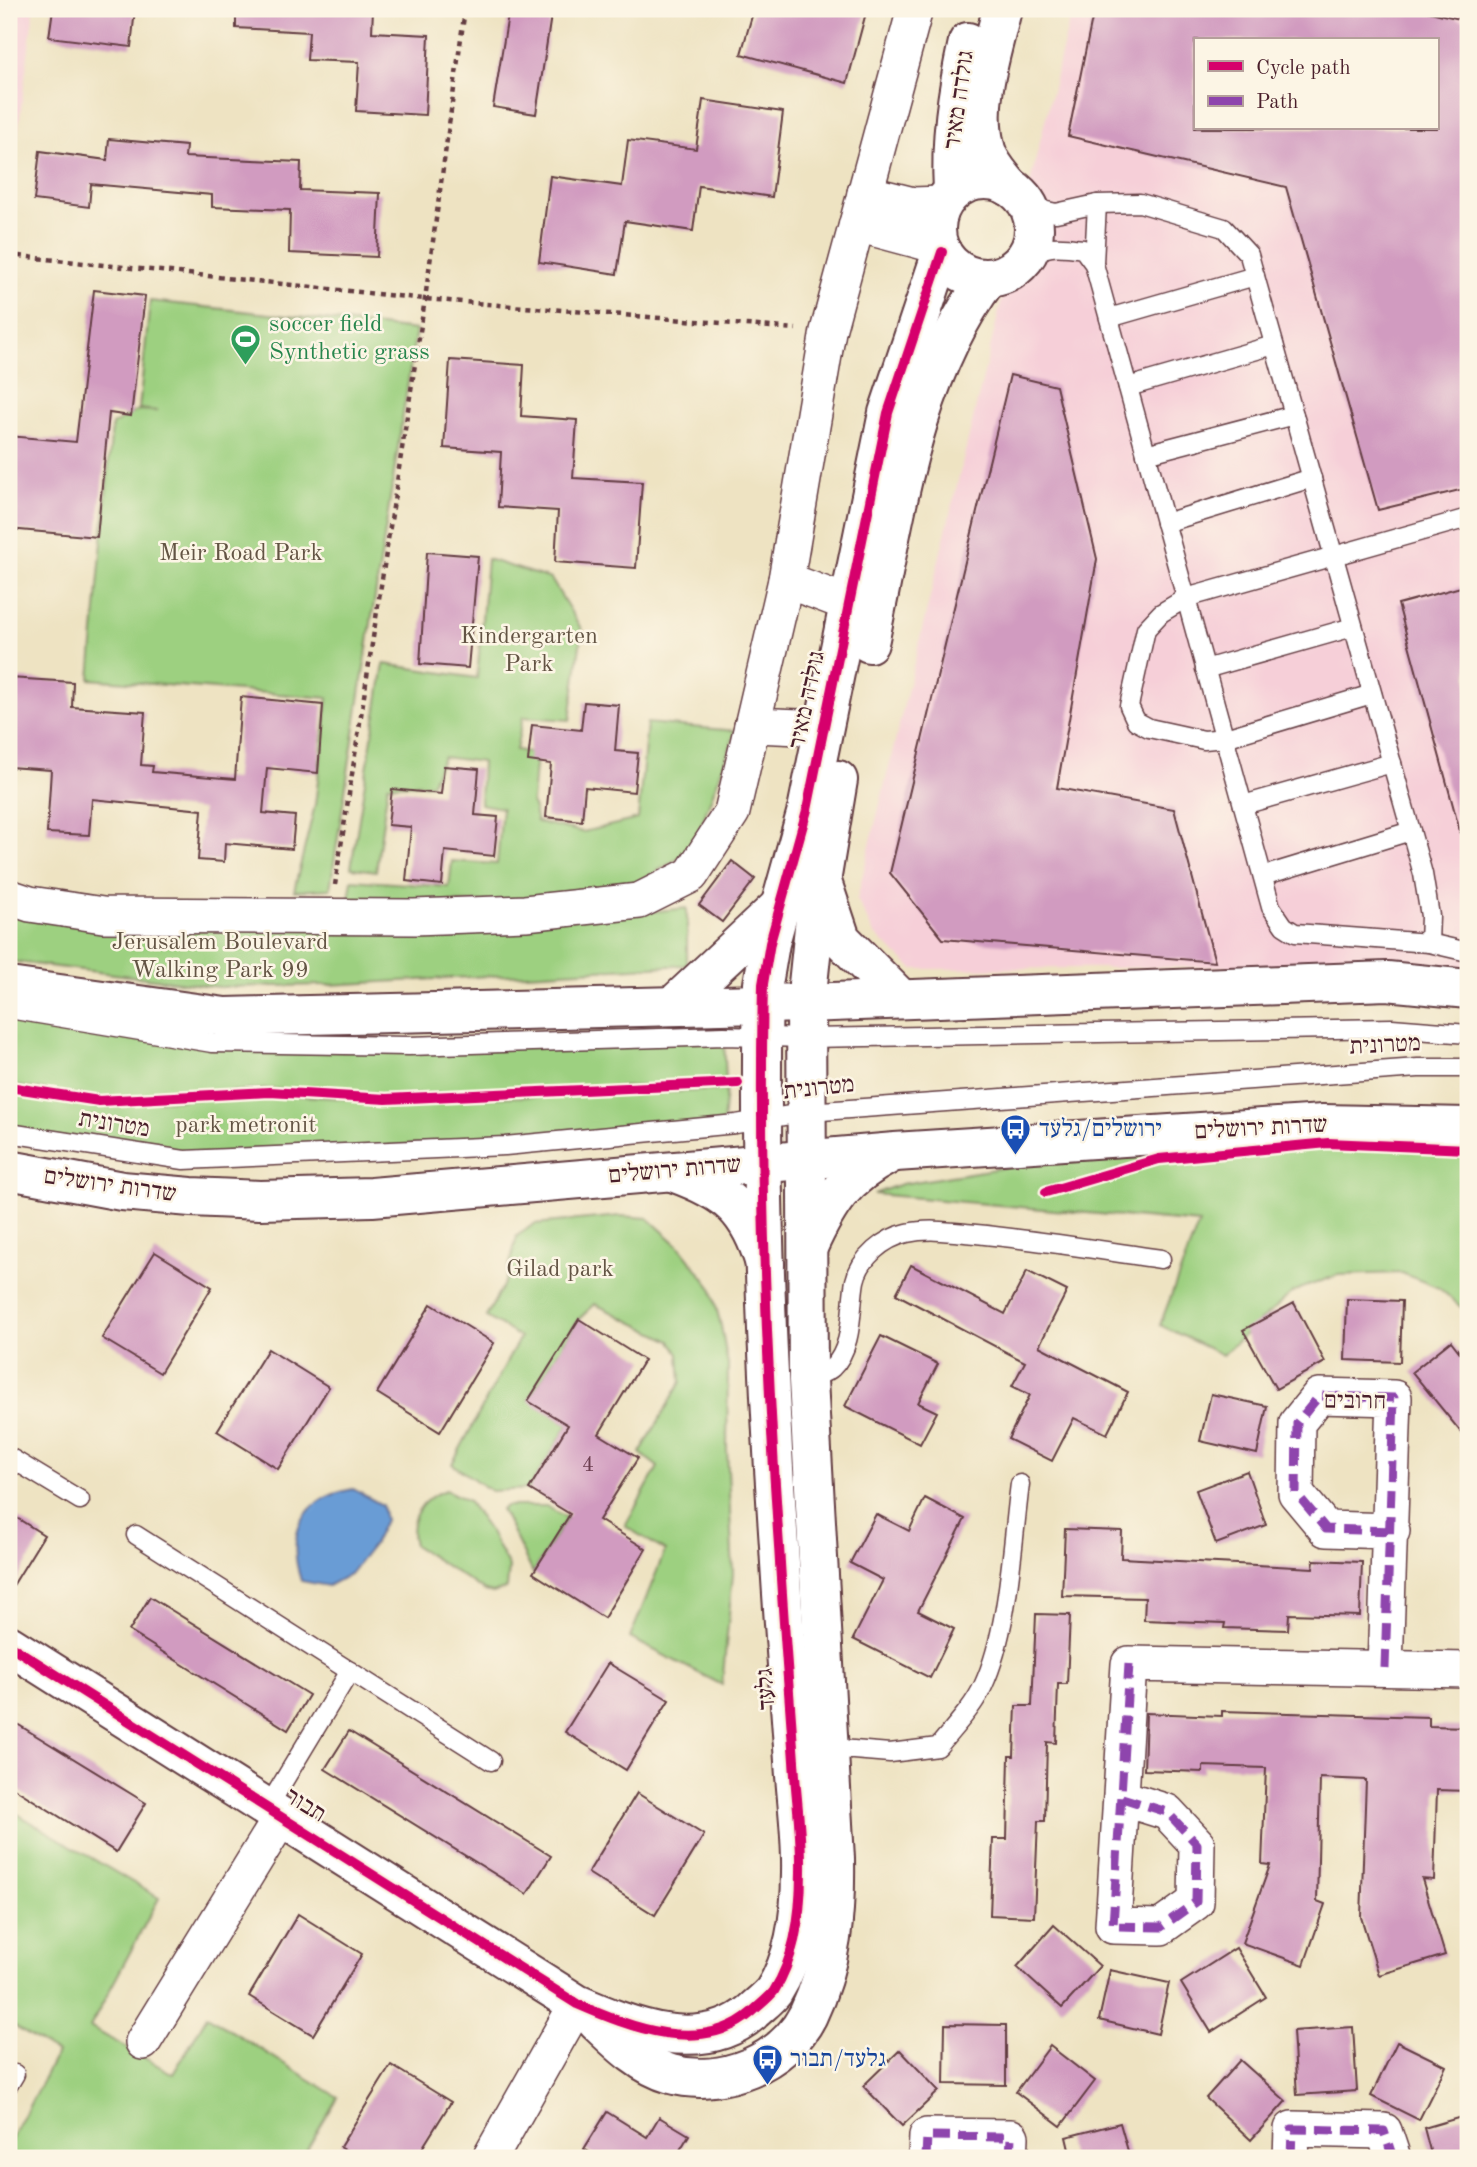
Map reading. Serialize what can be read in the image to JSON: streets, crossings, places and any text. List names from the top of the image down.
{
  "streets": {
    "street": [
      "גולדה מאיר",
      "שדרות ירושלים",
      "גלעד",
      "תבור"
    ],
    "lane": ["מטרונית"]
  },
  "crossings": [
    ["גולדה מאיר", "מטרונית"],
    ["גולדה מאיר", "שדרות ירושלים"],
    ["גולדה מאיר", "גלעד"],
    ["שדרות ירושלים", "גלעד"],
    ["גלעד", "תבור"]
  ],
  "parks": [
    "Meir Road Park",
    "Kindergarten Park",
    "Jerusalem Boulevard Walking Park 99",
    "park metronit",
    "Gilad park"
  ],
  "places": {
    "sports": ["soccer field Synthetic grass"],
    "bus stop": ["ירושלים/גלעד", "גלעד/תבור"]
  },
  "house_numbers": ["4"],
  "legend": ["Cycle path", "Path"]
}
